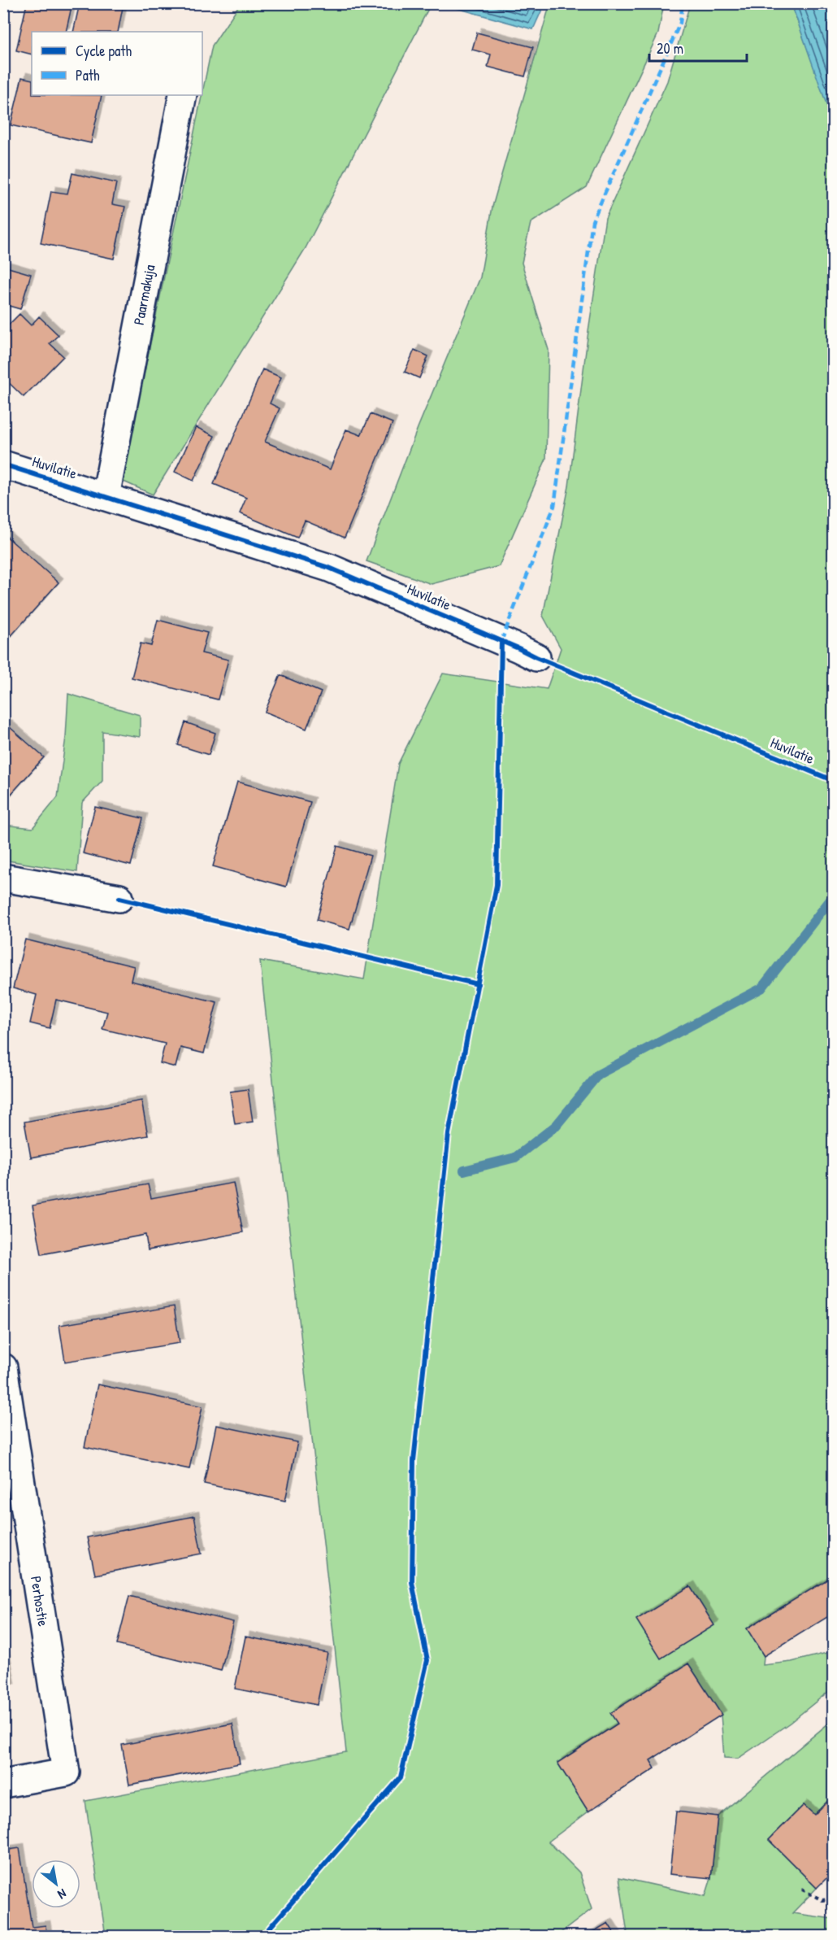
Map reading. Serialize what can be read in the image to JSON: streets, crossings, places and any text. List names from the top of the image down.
{
  "streets": {
    "street": ["Paarmakuja", "Huvilatie", "Perhostie"]
  },
  "crossings": [
    ["Paarmakuja", "Huvilatie"]
  ],
  "legend": ["Cycle path", "Path"],
  "scale_bar": "20 m",
  "north": "bottom right"
}
